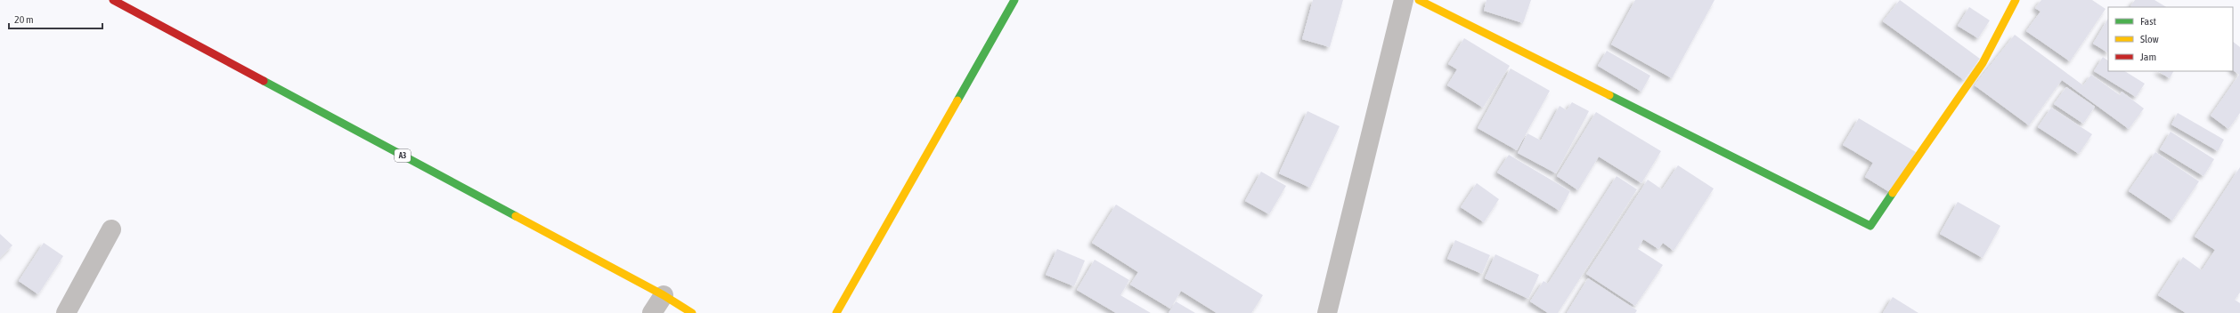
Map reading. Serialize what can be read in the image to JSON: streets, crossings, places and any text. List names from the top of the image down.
{
  "streets": {
    "main road": ["A3"]
  },
  "legend": ["Fast", "Slow", "Jam"],
  "scale_bar": "20 m"
}
